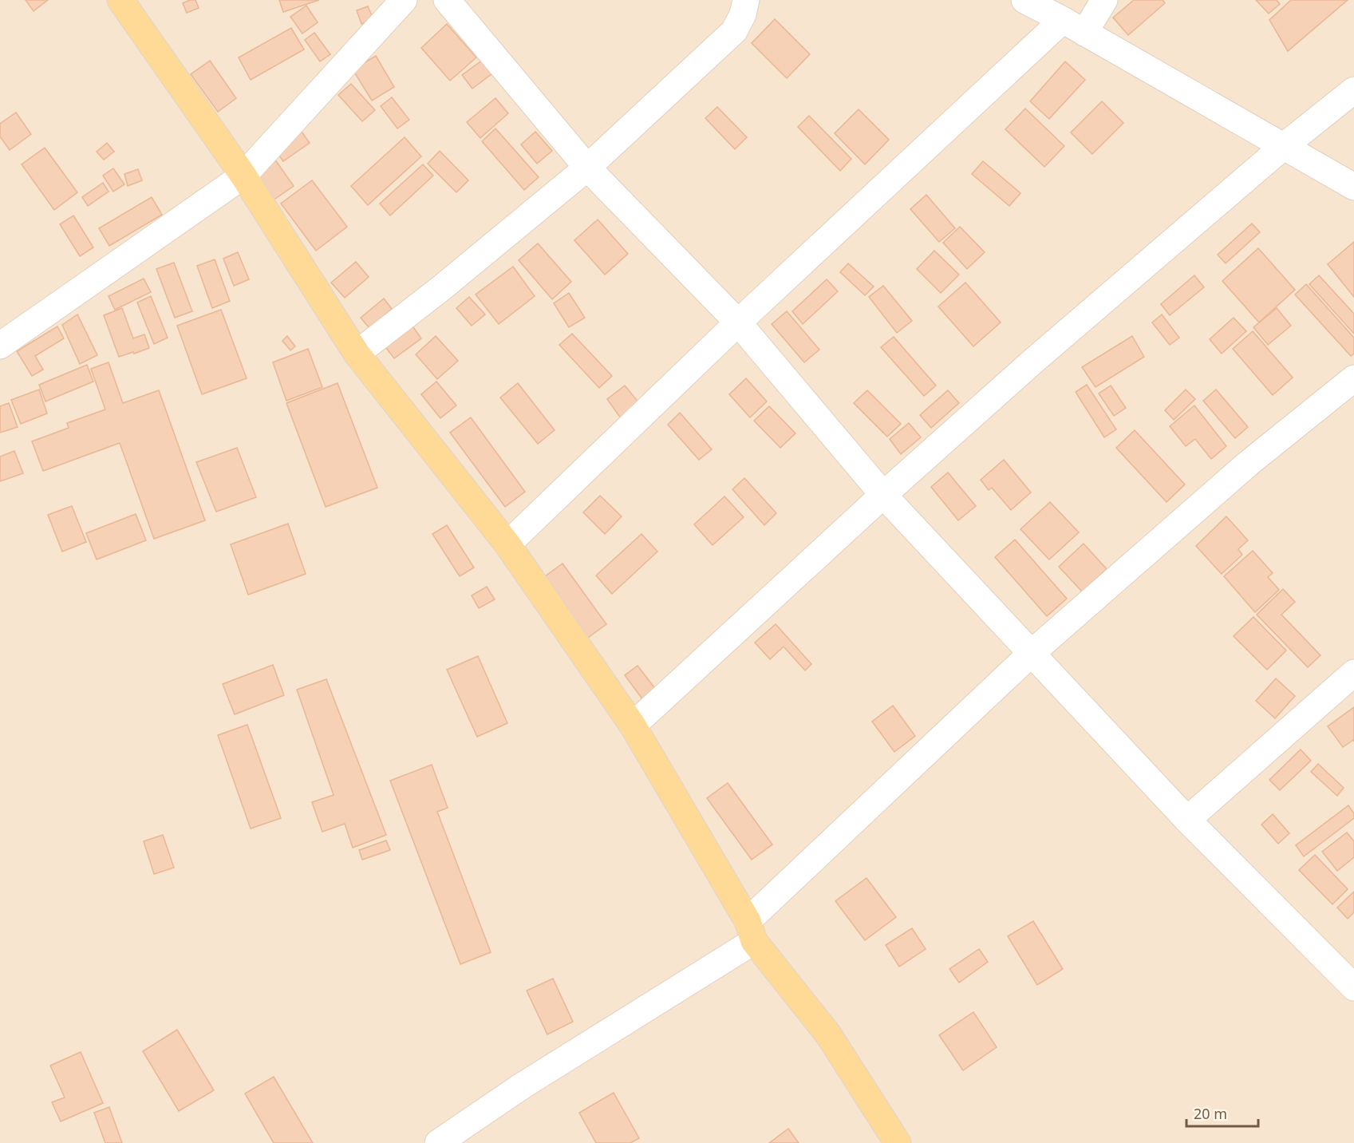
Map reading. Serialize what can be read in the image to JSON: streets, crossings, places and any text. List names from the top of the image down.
{
  "scale_bar": "20 m"
}
